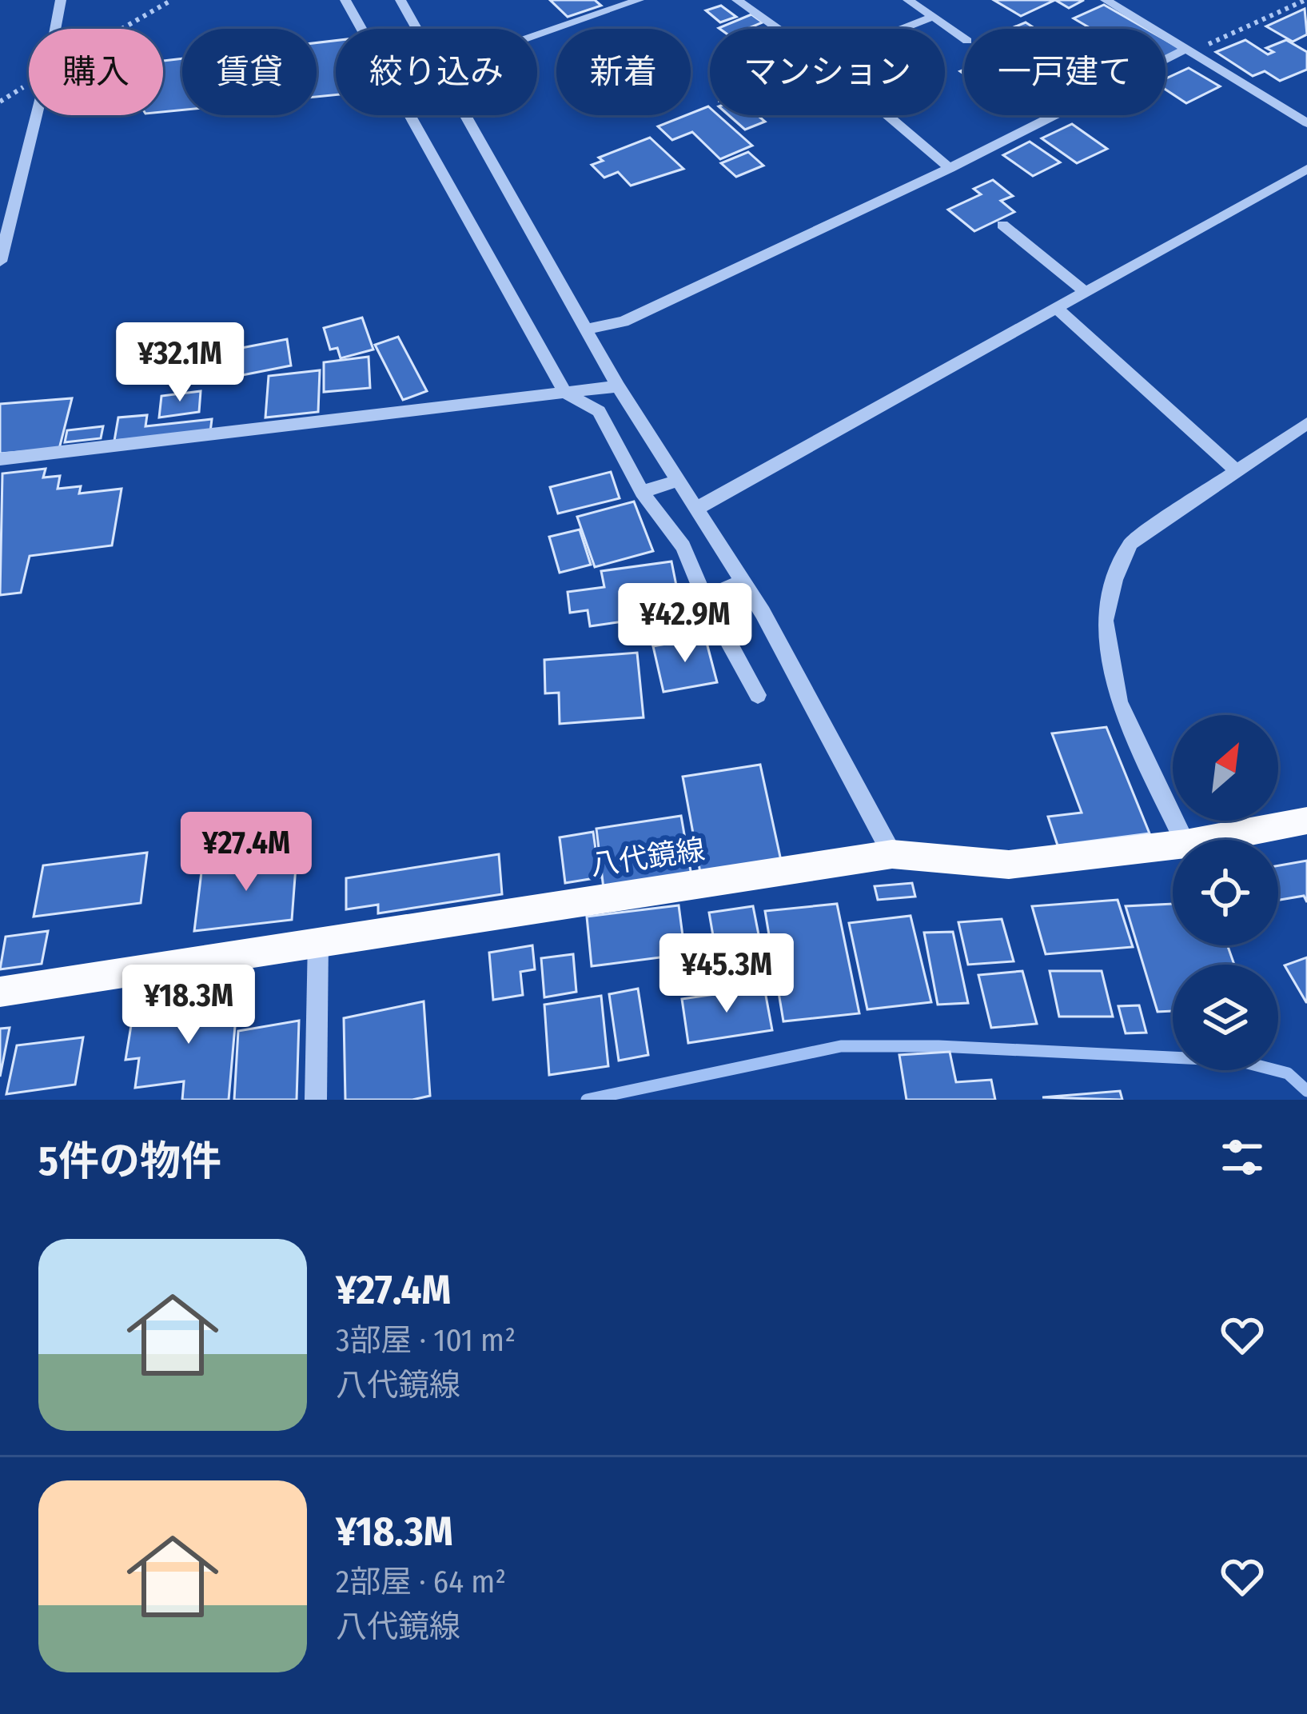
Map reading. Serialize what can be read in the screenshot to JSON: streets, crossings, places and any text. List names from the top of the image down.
{
  "streets": {
    "main road": ["八代鏡線"]
  },
  "north": "top right",
  "page": {
    "chip": [
      "購入",
      "賃貸",
      "絞り込み",
      "新着",
      "マンション",
      "一戸建て"
    ],
    "price": [
      "¥32.1M",
      "¥42.9M",
      "¥27.4M",
      "¥45.3M",
      "¥18.3M"
    ],
    "heading": "5件の物件",
    "list": [
      {
        "name": "¥27.4M",
        "note": "3部屋 · 101 m² · 八代鏡線"
      },
      {
        "name": "¥18.3M",
        "note": "2部屋 · 64 m² · 八代鏡線"
      }
    ]
  }
}
